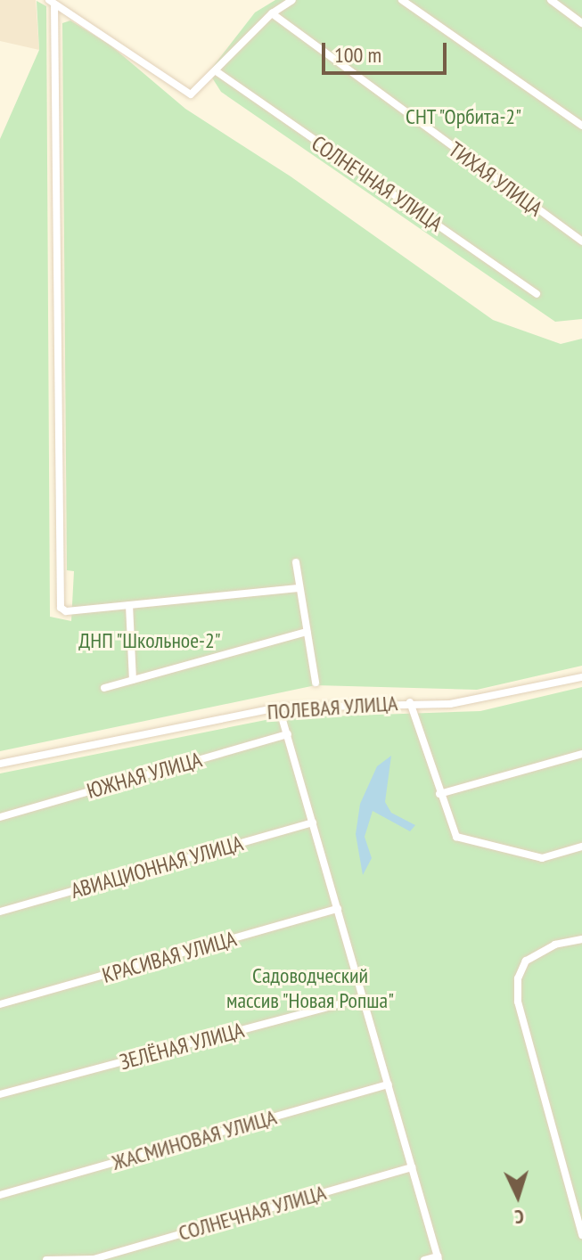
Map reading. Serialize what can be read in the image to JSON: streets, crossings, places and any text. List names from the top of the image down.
{
  "streets": {
    "street": [
      "ТИХАЯ УЛИЦА",
      "СОЛНЕЧНАЯ УЛИЦА",
      "ПОЛЕВАЯ УЛИЦА",
      "ЮЖНАЯ УЛИЦА",
      "АВИАЦИОННАЯ УЛИЦА",
      "КРАСИВАЯ УЛИЦА",
      "ЗЕЛЁНАЯ УЛИЦА",
      "ЖАСМИНОВАЯ УЛИЦА"
    ]
  },
  "parks": ["СНТ \"Орбита-2\"", "ДНП \"Школьное-2\"", "Садоводческий массив \"Новая Ропша\""],
  "scale_bar": "100 m",
  "north": "bottom"
}
